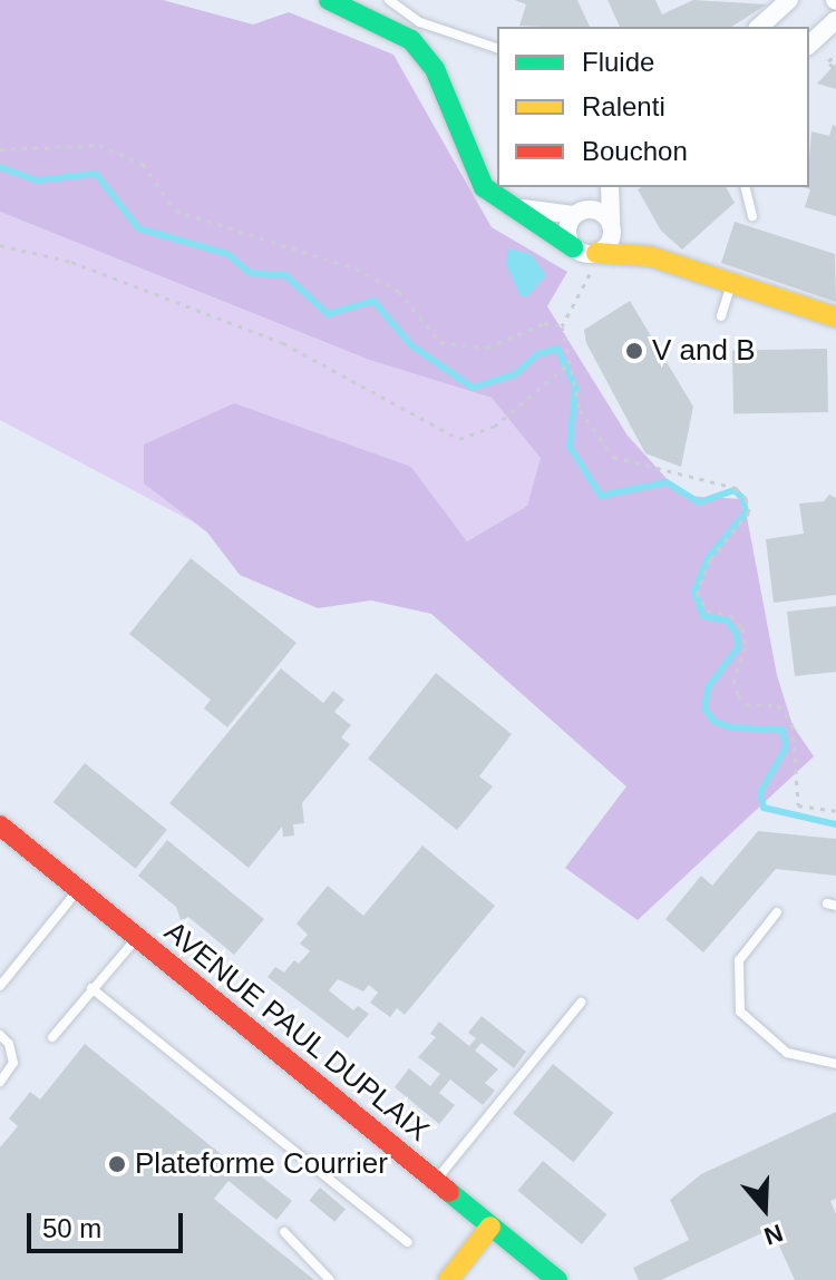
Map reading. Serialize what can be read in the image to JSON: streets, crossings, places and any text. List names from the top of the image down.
{
  "streets": {
    "main road": ["AVENUE PAUL DUPLAIX"]
  },
  "places": ["V and B", "Plateforme Courrier"],
  "legend": ["Fluide", "Ralenti", "Bouchon"],
  "scale_bar": "50 m",
  "north": "bottom"
}
